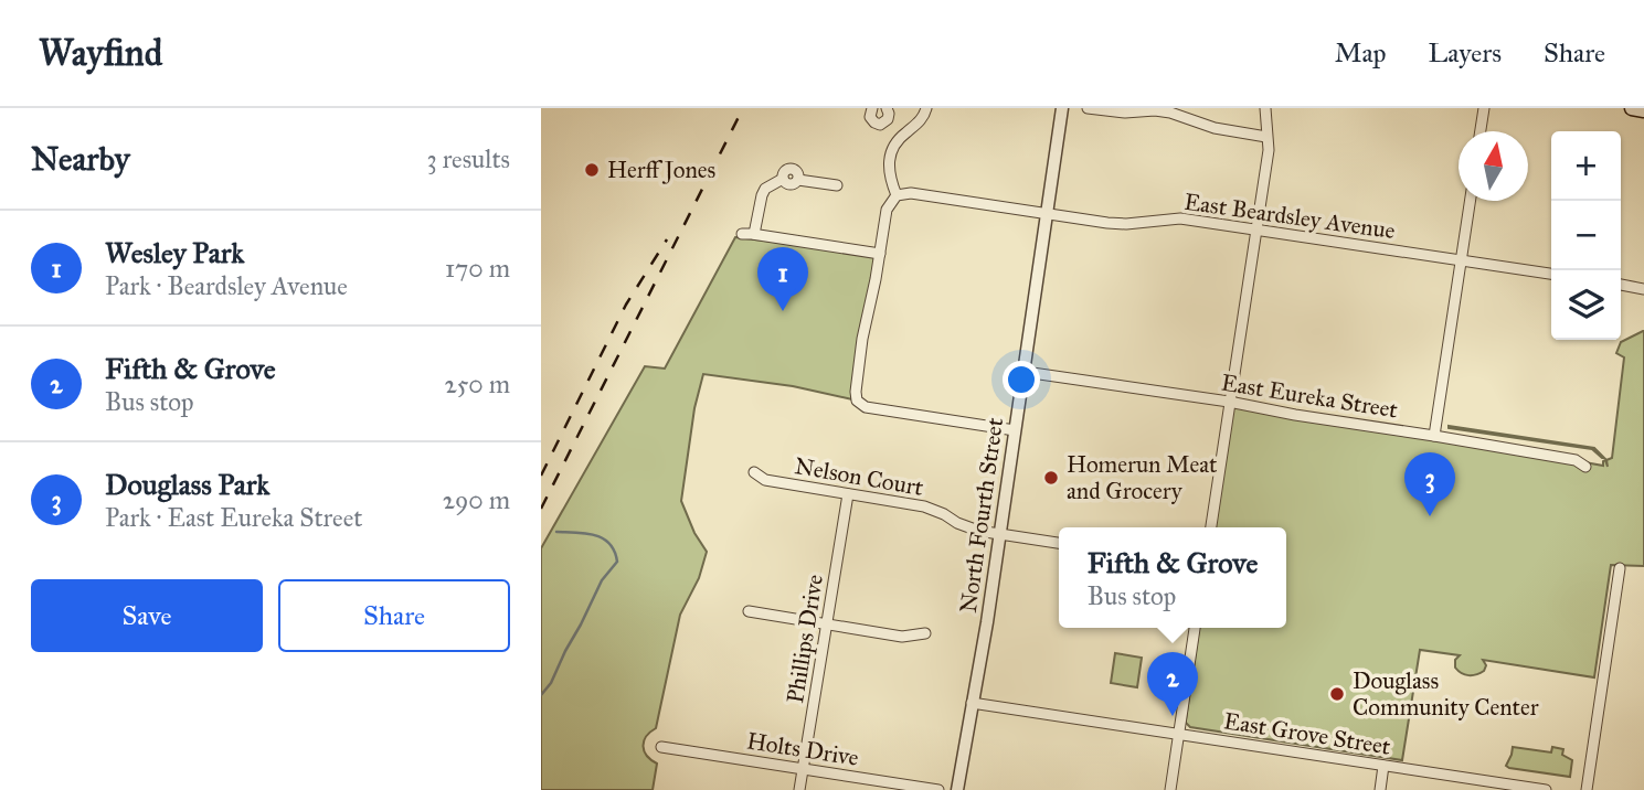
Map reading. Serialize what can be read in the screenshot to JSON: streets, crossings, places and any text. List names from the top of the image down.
{
  "streets": {
    "street": [
      "East Beardsley Avenue",
      "East Eureka Street",
      "Nelson Court",
      "North Fourth Street",
      "Phillips Drive",
      "East Grove Street",
      "Holts Drive"
    ]
  },
  "crossings": [
    ["East Beardsley Avenue", "North Fourth Street"],
    ["East Eureka Street", "North Fourth Street"],
    ["Nelson Court", "North Fourth Street"],
    ["Nelson Court", "Phillips Drive"],
    ["North Fourth Street", "East Grove Street"],
    ["Phillips Drive", "Holts Drive"]
  ],
  "places": ["Herff Jones", "Homerun Meat and Grocery", "Douglass Community Center"],
  "north": "top",
  "page": {
    "header": "Wayfind",
    "nav": ["Map", "Layers", "Share"],
    "heading": ["Nearby", "3 results"],
    "map_buttons": ["+", "−"],
    "list": [
      {
        "mark": "1",
        "name": "Wesley Park",
        "note": "Park · Beardsley Avenue",
        "value": "170 m"
      },
      {
        "mark": "2",
        "name": "Fifth & Grove",
        "note": "Bus stop",
        "value": "250 m"
      },
      {
        "mark": "3",
        "name": "Douglass Park",
        "note": "Park · East Eureka Street",
        "value": "290 m"
      }
    ],
    "pins": ["1", "3", "2"],
    "popup": ["Fifth & Grove", "Bus stop"],
    "buttons": ["Save", "Share"]
  }
}
